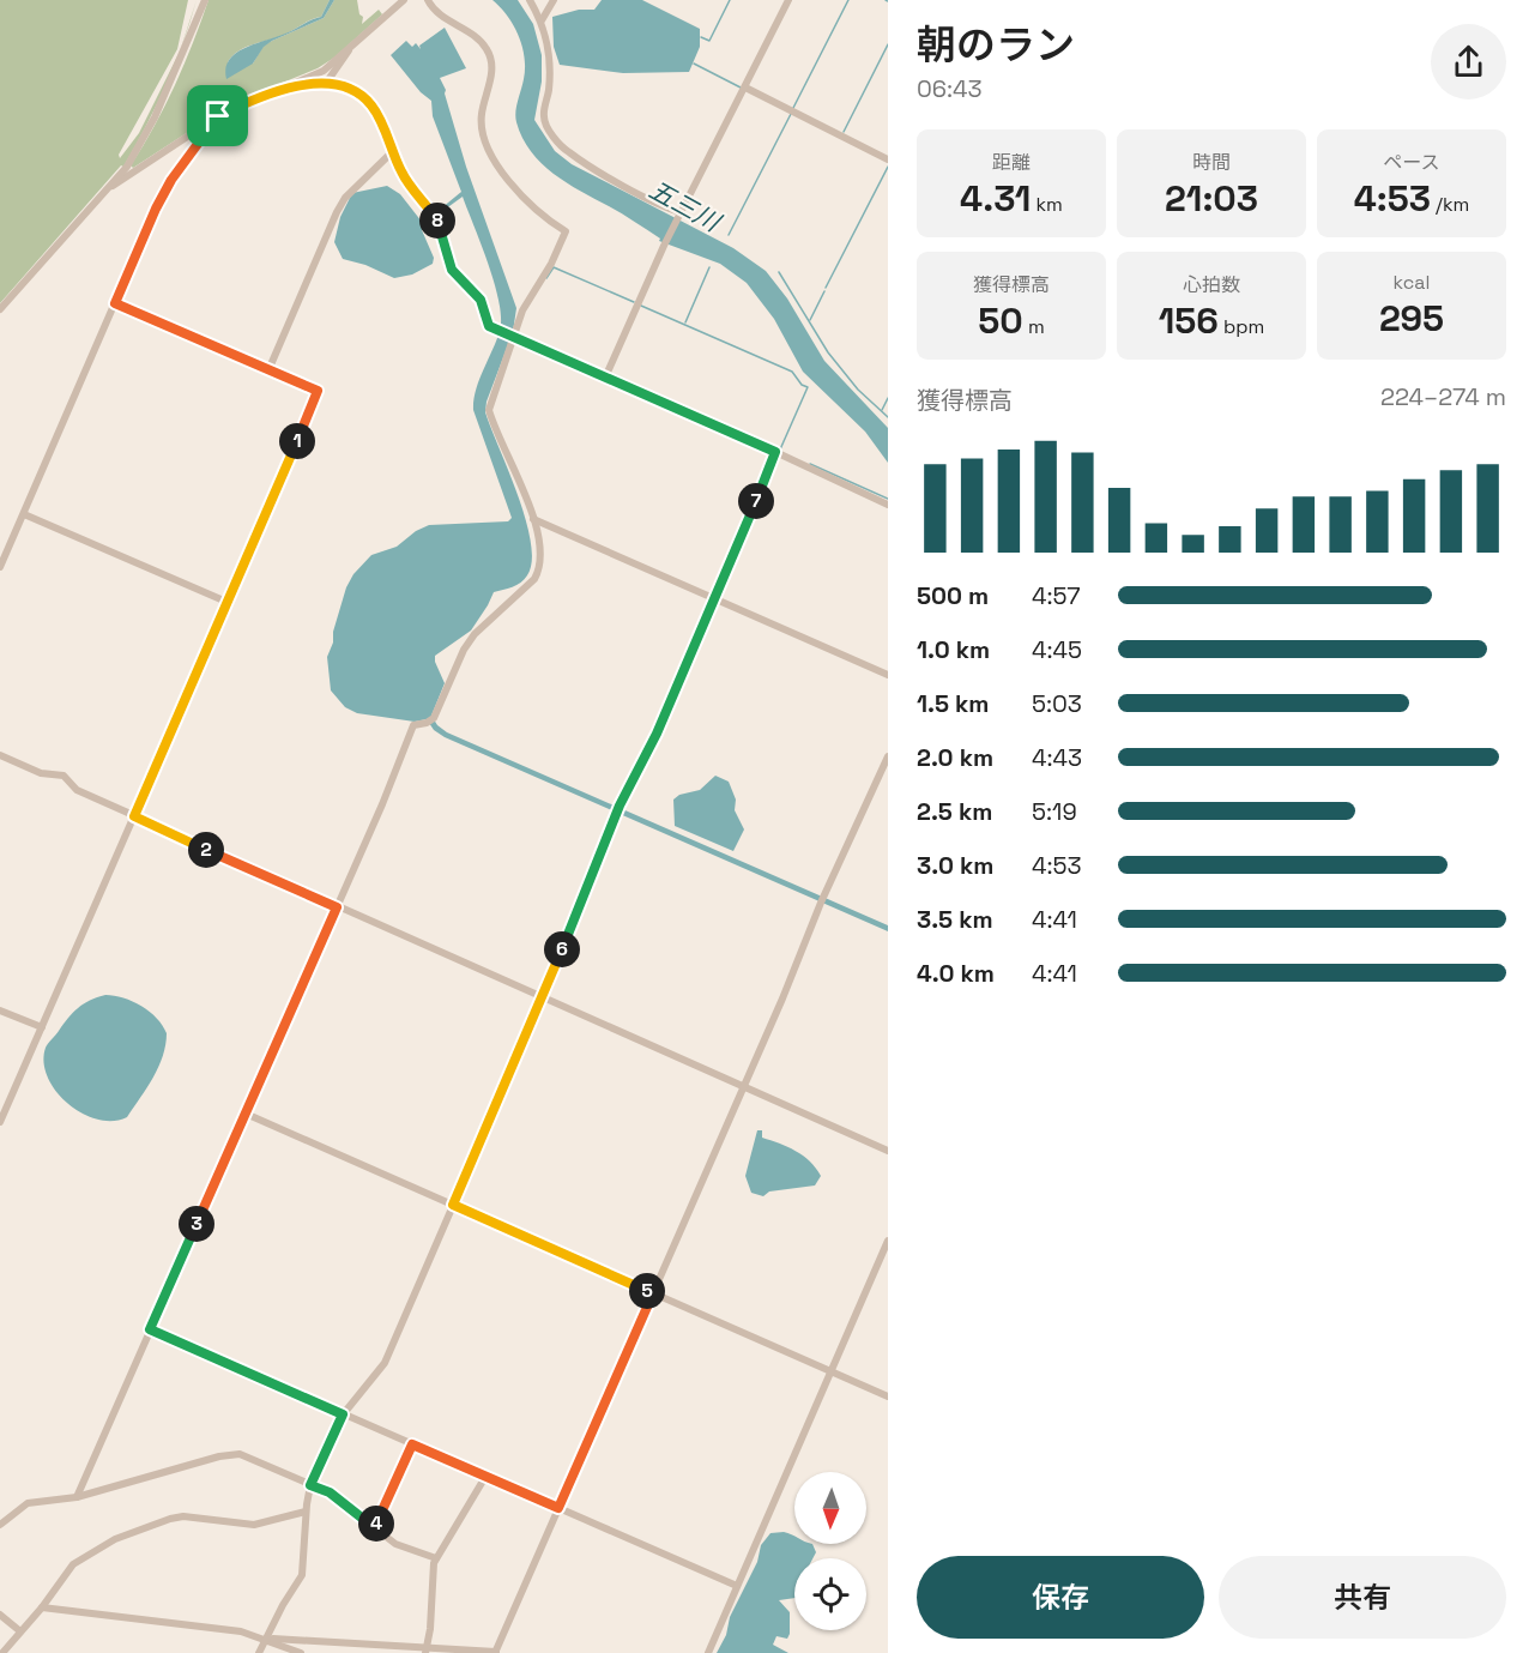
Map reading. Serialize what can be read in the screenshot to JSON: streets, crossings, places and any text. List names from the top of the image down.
{
  "water": ["五三川"],
  "north": "bottom",
  "page": {
    "heading": ["朝のラン", "06:43"],
    "stats": [
      ["距離", "4.31 km"],
      ["時間", "21:03"],
      ["ペース", "4:53 /km"],
      ["獲得標高", "50 m"],
      ["心拍数", "156 bpm"],
      ["kcal", "295"]
    ],
    "pins": [
      "8",
      "1",
      "7",
      "2",
      "6",
      "3",
      "5",
      "4"
    ],
    "chart": ["獲得標高", "224–274 m"],
    "list": [
      {
        "name": "500 m",
        "note": "4:57"
      },
      {
        "name": "1.0 km",
        "note": "4:45"
      },
      {
        "name": "1.5 km",
        "note": "5:03"
      },
      {
        "name": "2.0 km",
        "note": "4:43"
      },
      {
        "name": "2.5 km",
        "note": "5:19"
      },
      {
        "name": "3.0 km",
        "note": "4:53"
      },
      {
        "name": "3.5 km",
        "note": "4:41"
      },
      {
        "name": "4.0 km",
        "note": "4:41"
      }
    ],
    "buttons": ["保存", "共有"]
  }
}
